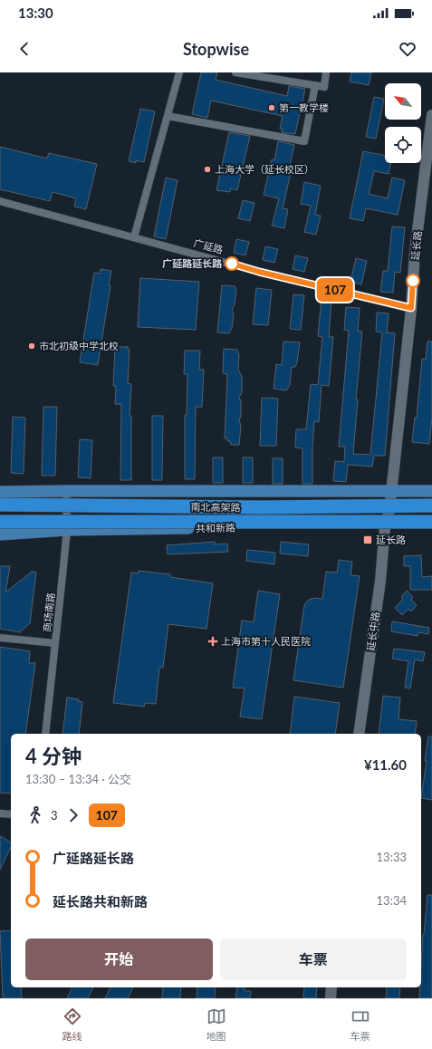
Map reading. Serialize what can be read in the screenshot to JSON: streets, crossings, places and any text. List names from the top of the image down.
{
  "streets": {
    "highway": ["南北高架路"],
    "main road": ["共和新路"],
    "street": [
      "延长路",
      "广延路",
      "商场南路",
      "延长中路"
    ]
  },
  "crossings": [
    ["延长路", "广延路"],
    ["延长路", "共和新路"],
    ["延长路", "延长中路"],
    ["共和新路", "商场南路"],
    ["共和新路", "延长中路"]
  ],
  "places": {
    "other": [
      "第一教学楼",
      "上海大学（延长校区）",
      "广延路延长路",
      "市北初级中学北校"
    ],
    "transit": ["延长路"],
    "health": ["上海市第十人民医院"]
  },
  "lines": ["bus line 107"],
  "north": "top left",
  "page": {
    "status": "13:30",
    "header": "Stopwise",
    "on_map": "107",
    "heading": ["4 分钟", "13:30 – 13:34 · 公交", "¥11.60"],
    "legs": ["3", "107"],
    "list": [
      {
        "name": "广延路延长路",
        "value": "13:33"
      },
      {
        "name": "延长路共和新路",
        "value": "13:34"
      }
    ],
    "buttons": ["开始", "车票"],
    "tabs": ["路线", "地图", "车票"]
  }
}
